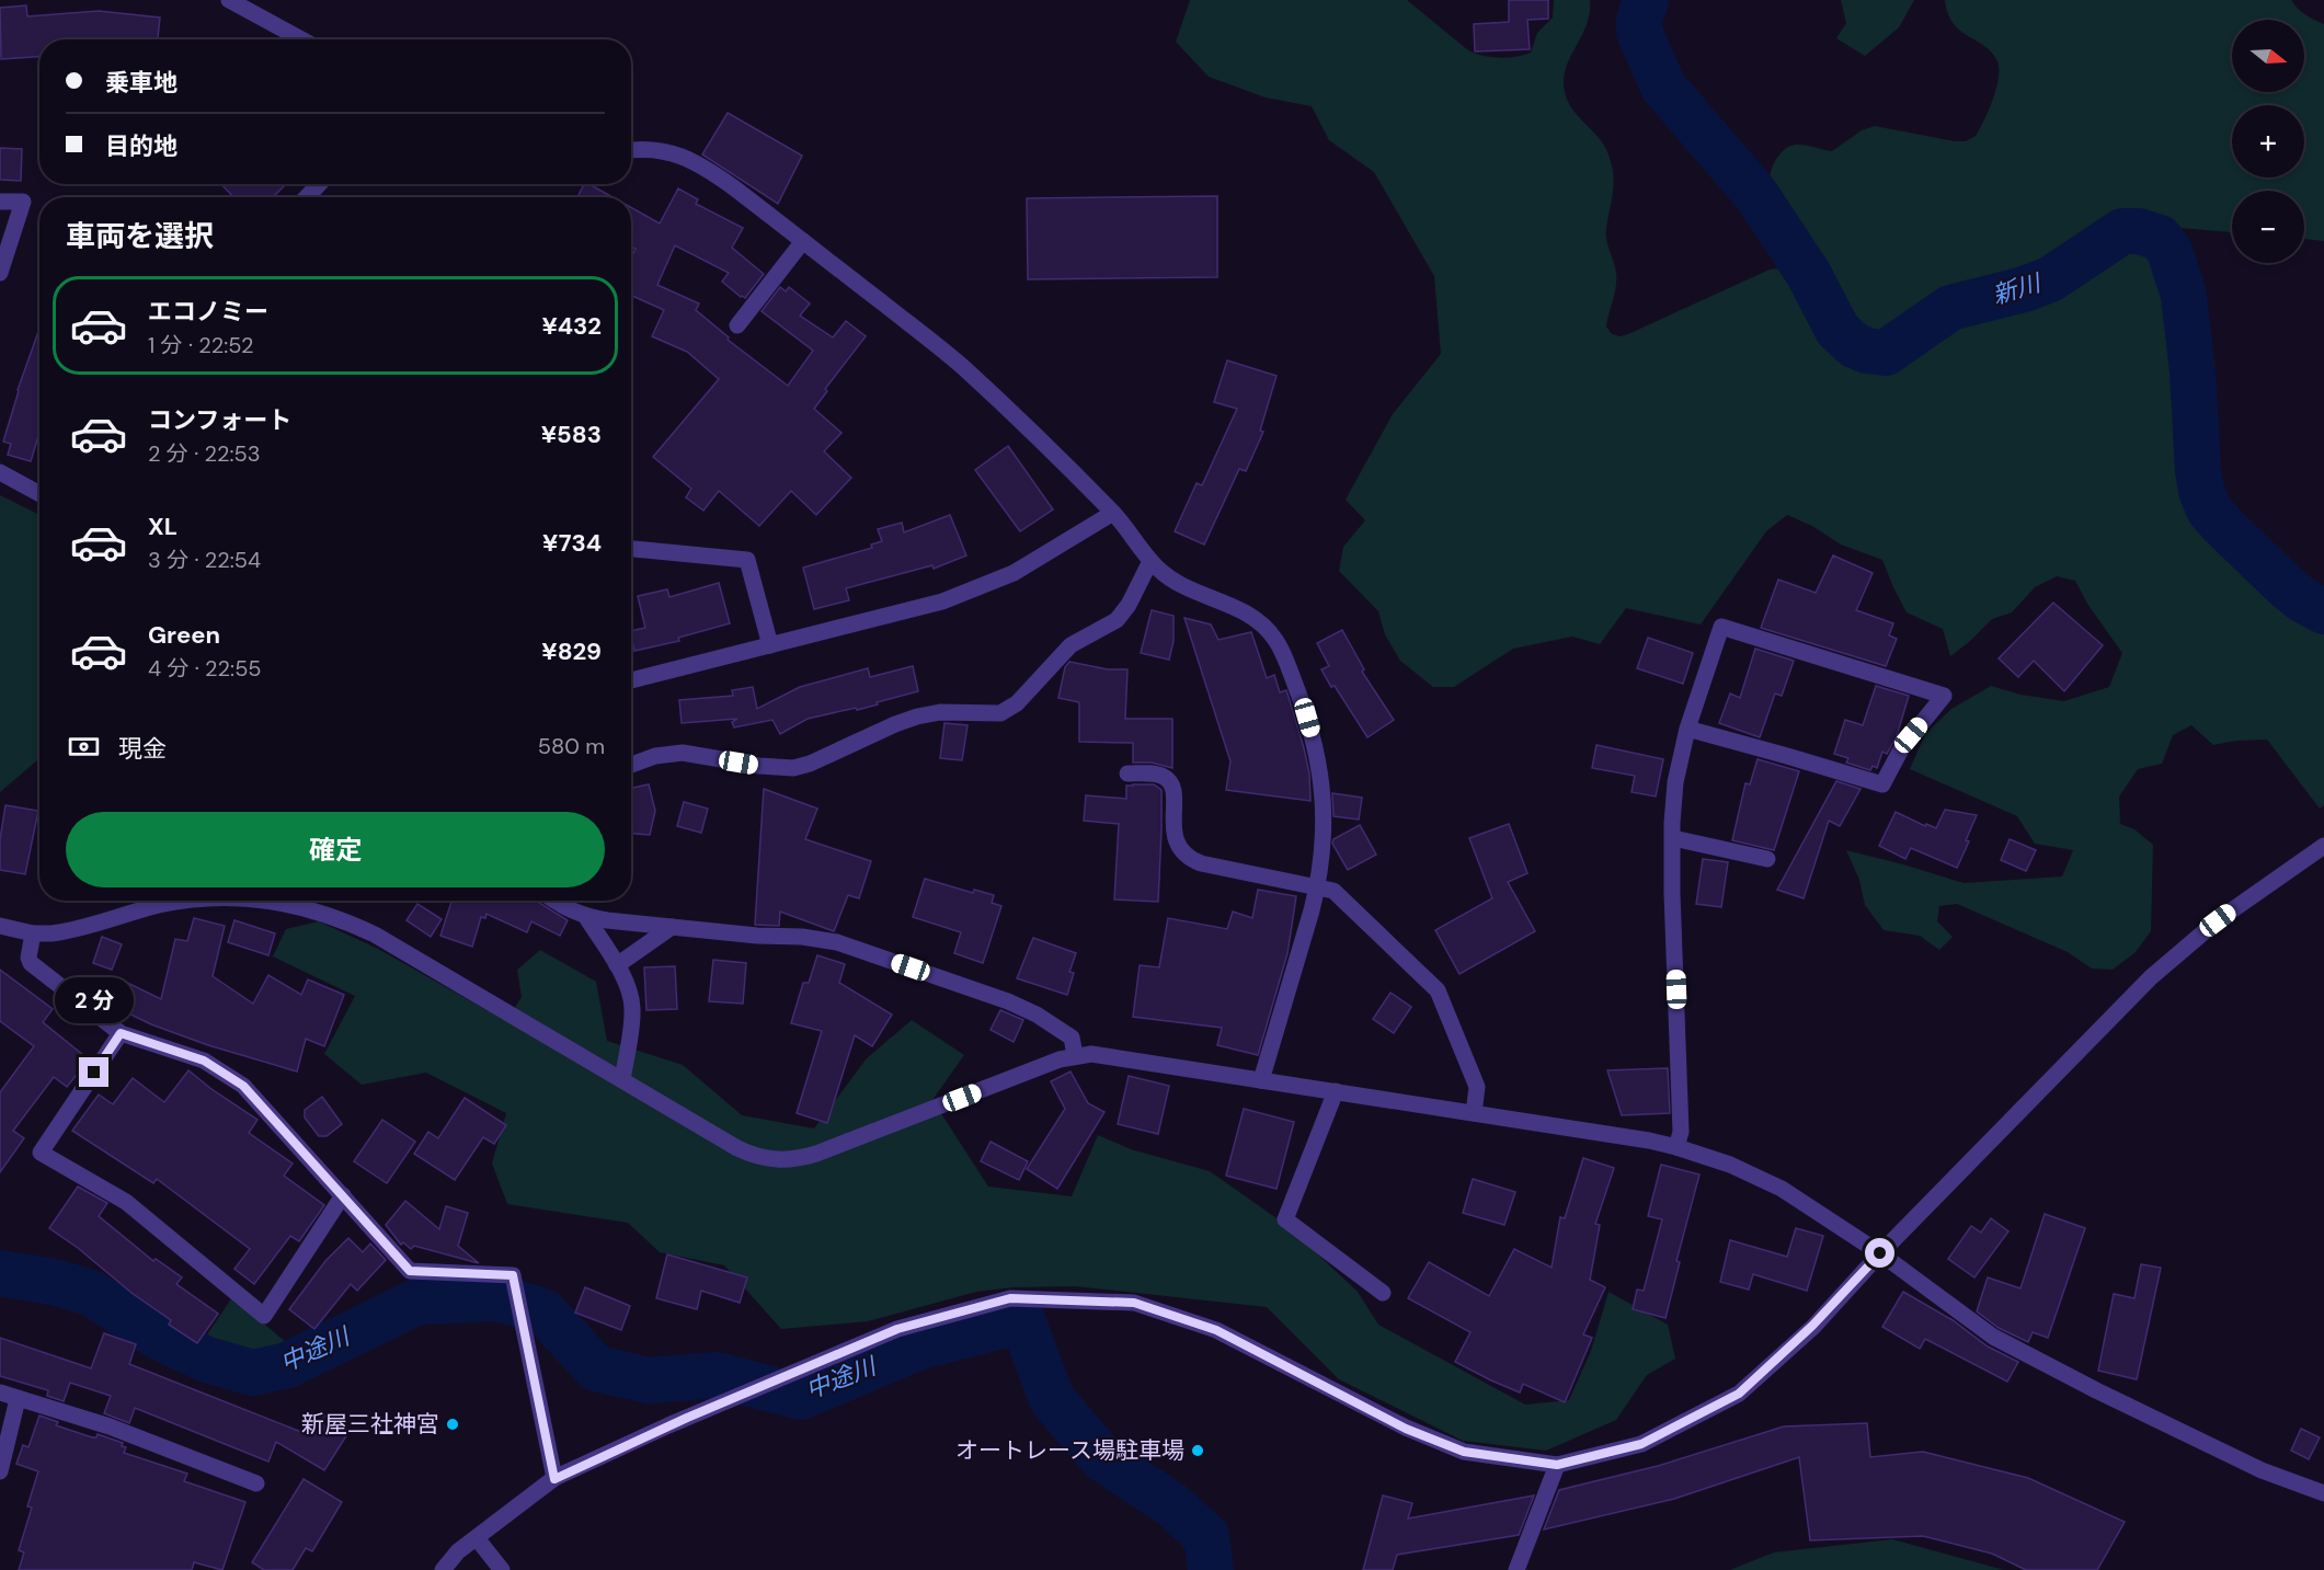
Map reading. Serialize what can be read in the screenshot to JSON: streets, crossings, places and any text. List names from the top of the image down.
{
  "water": ["新川", "中途川"],
  "places": ["新屋三社神宮", "オートレース場駐車場"],
  "north": "right",
  "page": {
    "map_buttons": ["+", "−"],
    "banner": ["乗車地", "目的地"],
    "heading": "車両を選択",
    "list": [
      {
        "name": "エコノミー",
        "note": "1 分 · 22:52",
        "value": "¥432"
      },
      {
        "name": "コンフォート",
        "note": "2 分 · 22:53",
        "value": "¥583"
      },
      {
        "name": "XL",
        "note": "3 分 · 22:54",
        "value": "¥734"
      },
      {
        "name": "Green",
        "note": "4 分 · 22:55",
        "value": "¥829"
      }
    ],
    "pay": ["現金", "580 m"],
    "buttons": "確定",
    "bubble": "2 分"
  }
}
